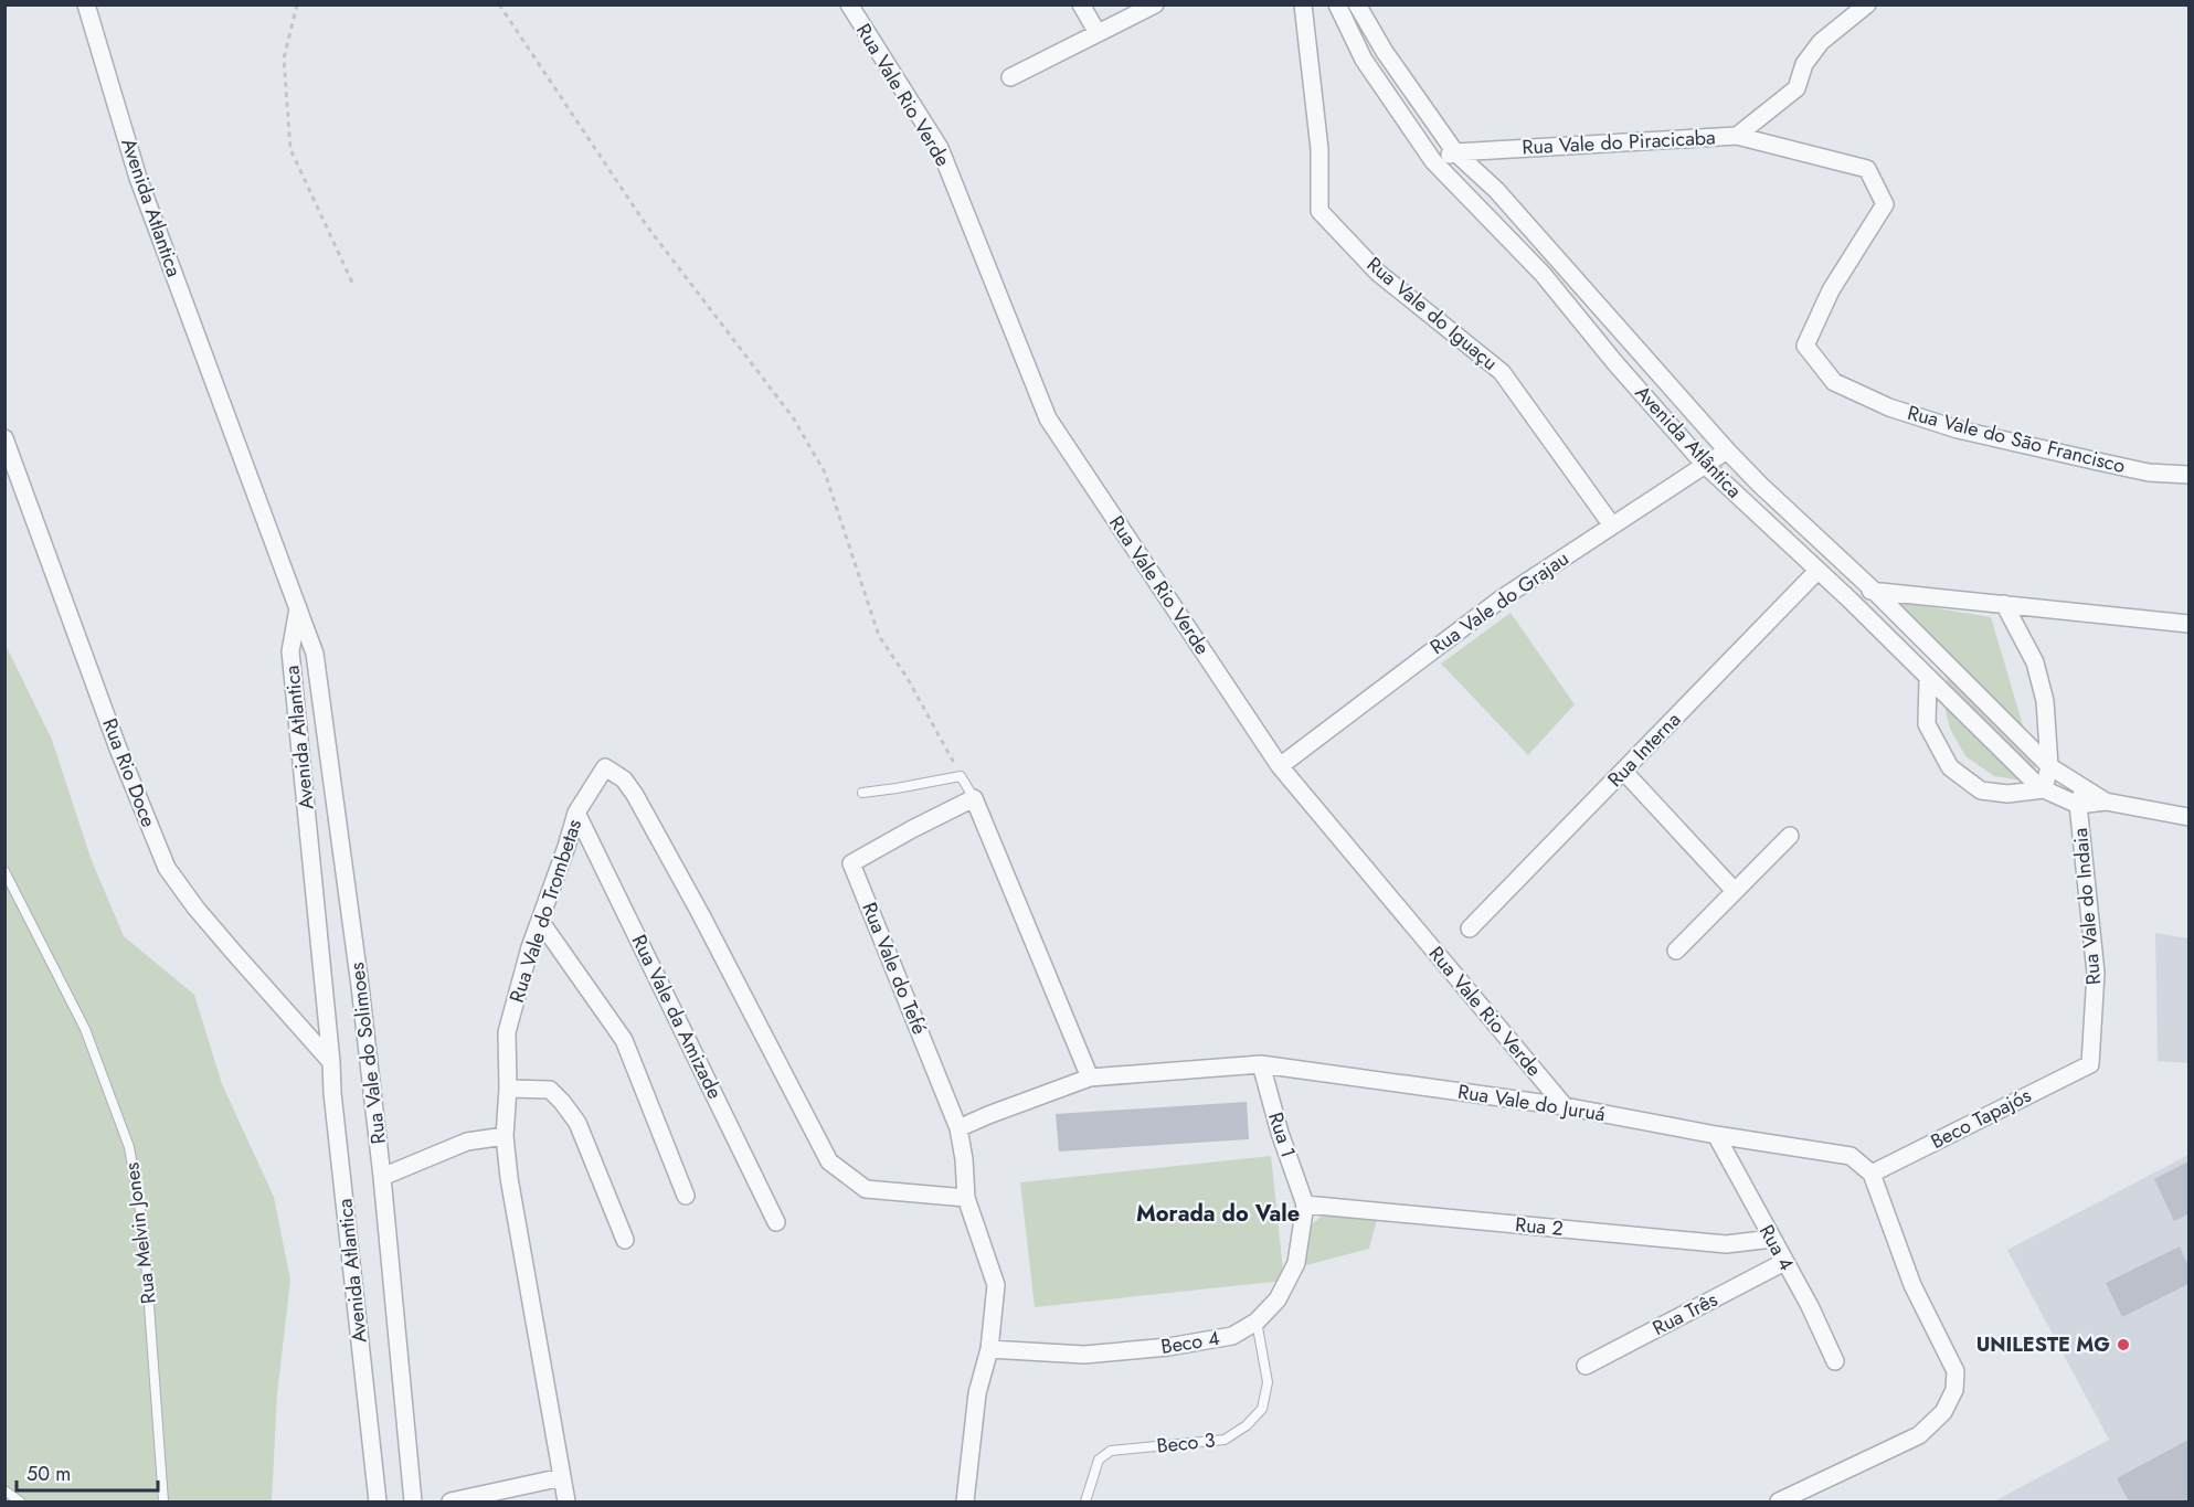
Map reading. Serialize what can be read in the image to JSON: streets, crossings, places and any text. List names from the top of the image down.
{
  "streets": {
    "street": [
      "Rua Vale Rio Verde",
      "Rua Vale do Piracicaba",
      "Avenida Atlantica",
      "Rua Vale do Iguaçu",
      "Rua Vale do São Francisco",
      "Avenida Atlântica",
      "Rua Vale do Grajau",
      "Rua Interna",
      "Rua Rio Doce",
      "Rua Vale do Indaia",
      "Rua Vale do Trombetas",
      "Rua Vale do Tefé",
      "Rua Vale da Amizade",
      "Rua Vale do Solimoes",
      "Rua Vale do Juruá",
      "Beco Tapajós",
      "Rua 1",
      "Rua 2",
      "Rua 4",
      "Rua Três",
      "Beco 4"
    ],
    "lane": ["Rua Melvin Jones", "Beco 3"]
  },
  "crossings": [
    ["Rua Vale Rio Verde", "Rua Vale do Grajau"],
    ["Rua Vale Rio Verde", "Rua Vale do Juruá"],
    ["Rua Vale do Piracicaba", "Rua Vale do São Francisco"],
    ["Rua Vale do Piracicaba", "Avenida Atlântica"],
    ["Avenida Atlantica", "Rua Rio Doce"],
    ["Avenida Atlantica", "Rua Vale do Solimoes"],
    ["Rua Vale do Iguaçu", "Rua Vale do Grajau"],
    ["Avenida Atlântica", "Rua Vale do Grajau"],
    ["Avenida Atlântica", "Rua Interna"],
    ["Avenida Atlântica", "Rua Vale do Indaia"],
    ["Rua Vale do Indaia", "Beco Tapajós"],
    ["Rua Vale do Trombetas", "Rua Vale do Tefé"],
    ["Rua Vale do Trombetas", "Rua Vale da Amizade"],
    ["Rua Vale do Tefé", "Rua Vale do Juruá"],
    ["Rua Vale do Tefé", "Beco 4"],
    ["Rua Vale do Juruá", "Beco Tapajós"],
    ["Rua Vale do Juruá", "Rua 1"],
    ["Rua Vale do Juruá", "Rua 4"],
    ["Rua 1", "Rua 2"],
    ["Rua 1", "Beco 4"],
    ["Rua 2", "Rua 4"],
    ["Rua 2", "Beco 4"],
    ["Rua 4", "Rua Três"],
    ["Beco 4", "Beco 3"]
  ],
  "districts": ["Morada do Vale"],
  "places": ["UNILESTE MG"],
  "scale_bar": "50 m"
}
